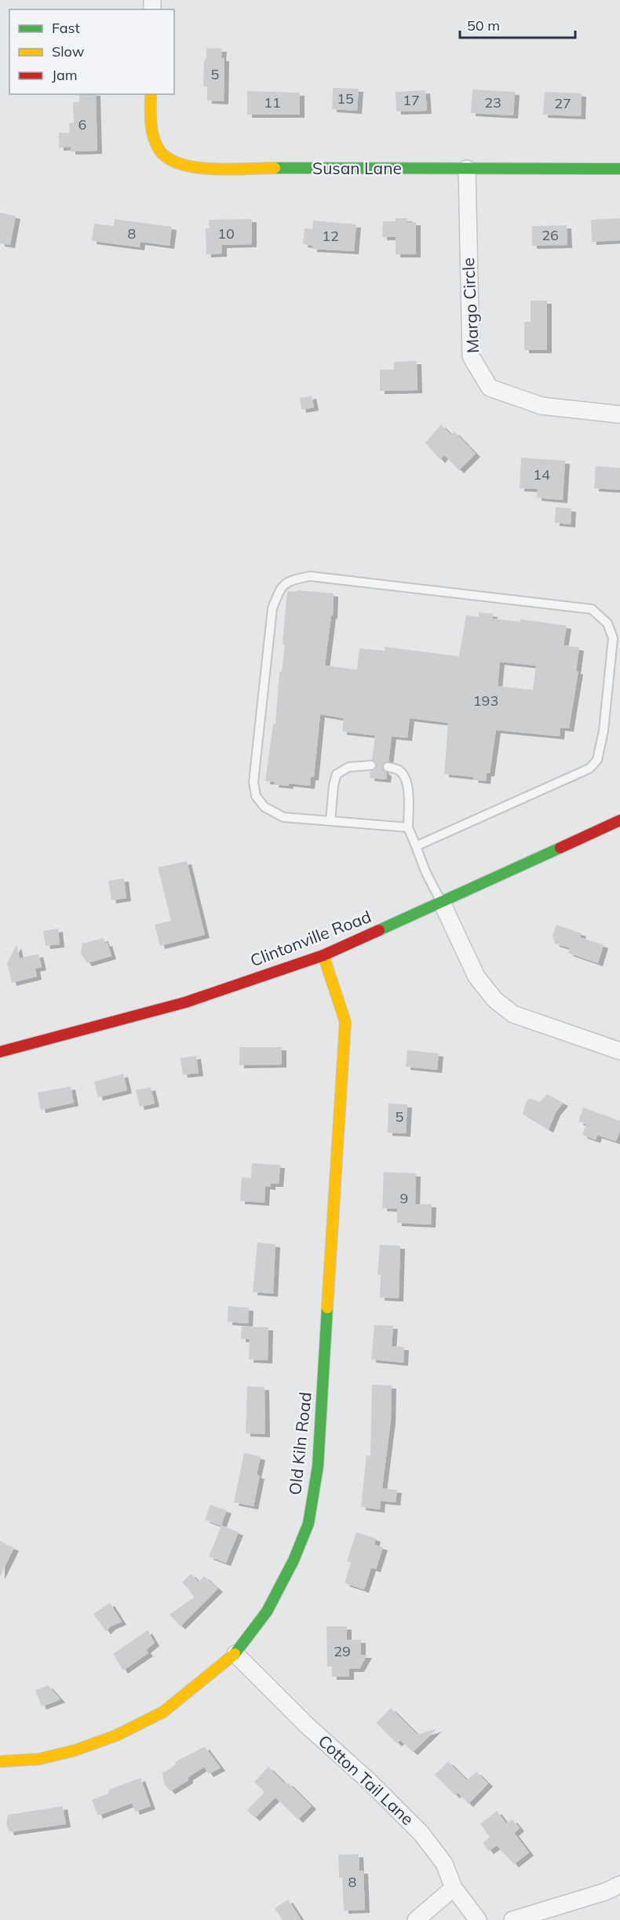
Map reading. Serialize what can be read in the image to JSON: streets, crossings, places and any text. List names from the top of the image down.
{
  "streets": {
    "street": [
      "Susan Lane",
      "Margo Circle",
      "Clintonville Road",
      "Old Kiln Road",
      "Cotton Tail Lane"
    ]
  },
  "crossings": [
    ["Susan Lane", "Margo Circle"],
    ["Clintonville Road", "Old Kiln Road"],
    ["Old Kiln Road", "Cotton Tail Lane"]
  ],
  "house_numbers": [
    "5",
    "15",
    "17",
    "11",
    "23",
    "27",
    "6",
    "8",
    "10",
    "26",
    "12",
    "14",
    "193",
    "5",
    "9",
    "29",
    "8"
  ],
  "legend": ["Fast", "Slow", "Jam"],
  "scale_bar": "50 m"
}
